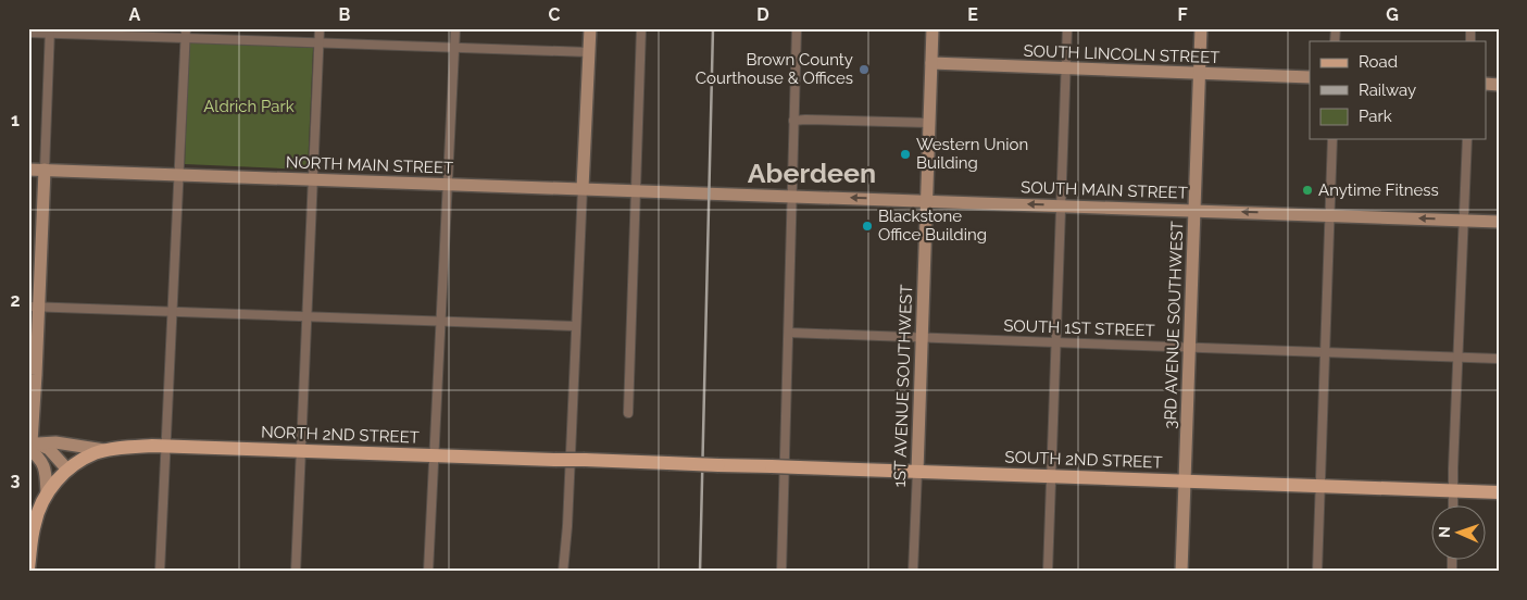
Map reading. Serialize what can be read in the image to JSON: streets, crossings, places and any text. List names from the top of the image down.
{
  "streets": {
    "main road": ["NORTH 2ND STREET", "SOUTH 2ND STREET"],
    "street": [
      "SOUTH LINCOLN STREET",
      "NORTH MAIN STREET",
      "SOUTH MAIN STREET",
      "3RD AVENUE SOUTHWEST",
      "SOUTH 1ST STREET",
      "1ST AVENUE SOUTHWEST"
    ]
  },
  "crossings": [
    ["SOUTH LINCOLN STREET", "3RD AVENUE SOUTHWEST"],
    ["SOUTH LINCOLN STREET", "1ST AVENUE SOUTHWEST"],
    ["NORTH MAIN STREET", "SOUTH MAIN STREET"],
    ["SOUTH MAIN STREET", "3RD AVENUE SOUTHWEST"],
    ["SOUTH MAIN STREET", "1ST AVENUE SOUTHWEST"],
    ["3RD AVENUE SOUTHWEST", "SOUTH 1ST STREET"],
    ["3RD AVENUE SOUTHWEST", "SOUTH 2ND STREET"],
    ["SOUTH 1ST STREET", "1ST AVENUE SOUTHWEST"],
    ["1ST AVENUE SOUTHWEST", "SOUTH 2ND STREET"],
    ["NORTH 2ND STREET", "SOUTH 2ND STREET"]
  ],
  "one_way": ["SOUTH MAIN STREET"],
  "districts": ["Aberdeen"],
  "parks": ["Aldrich Park"],
  "places": [
    "Brown County Courthouse & Offices",
    "Western Union Building",
    "Anytime Fitness",
    "Blackstone Office Building"
  ],
  "legend": ["Road", "Railway", "Park"],
  "north": "left",
  "grid": {
    "columns": [
      "A",
      "B",
      "C",
      "D",
      "E",
      "F",
      "G"
    ],
    "rows": ["1", "2", "3"]
  }
}
